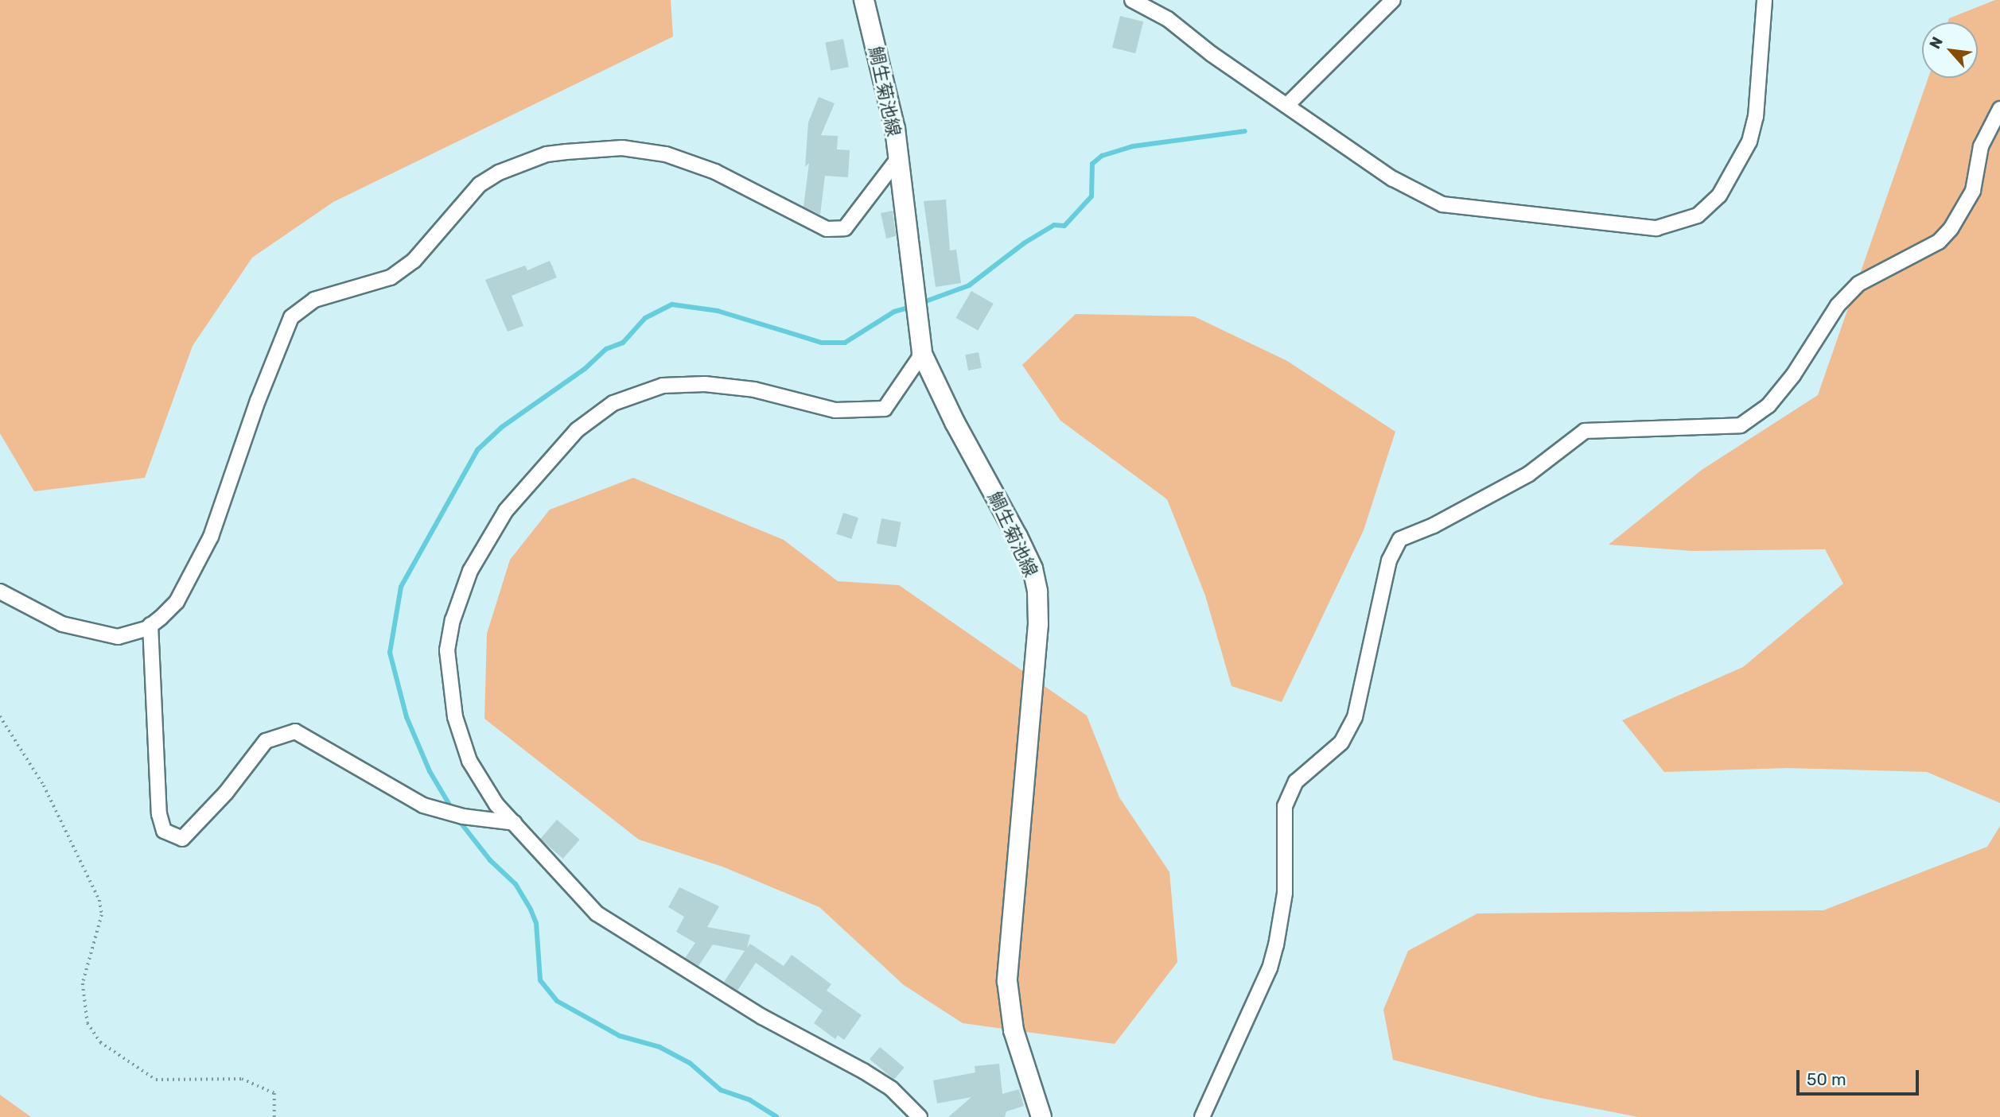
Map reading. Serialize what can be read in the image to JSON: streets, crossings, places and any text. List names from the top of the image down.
{
  "streets": {
    "main road": ["鯛生菊池線"]
  },
  "scale_bar": "50 m",
  "north": "top left"
}
